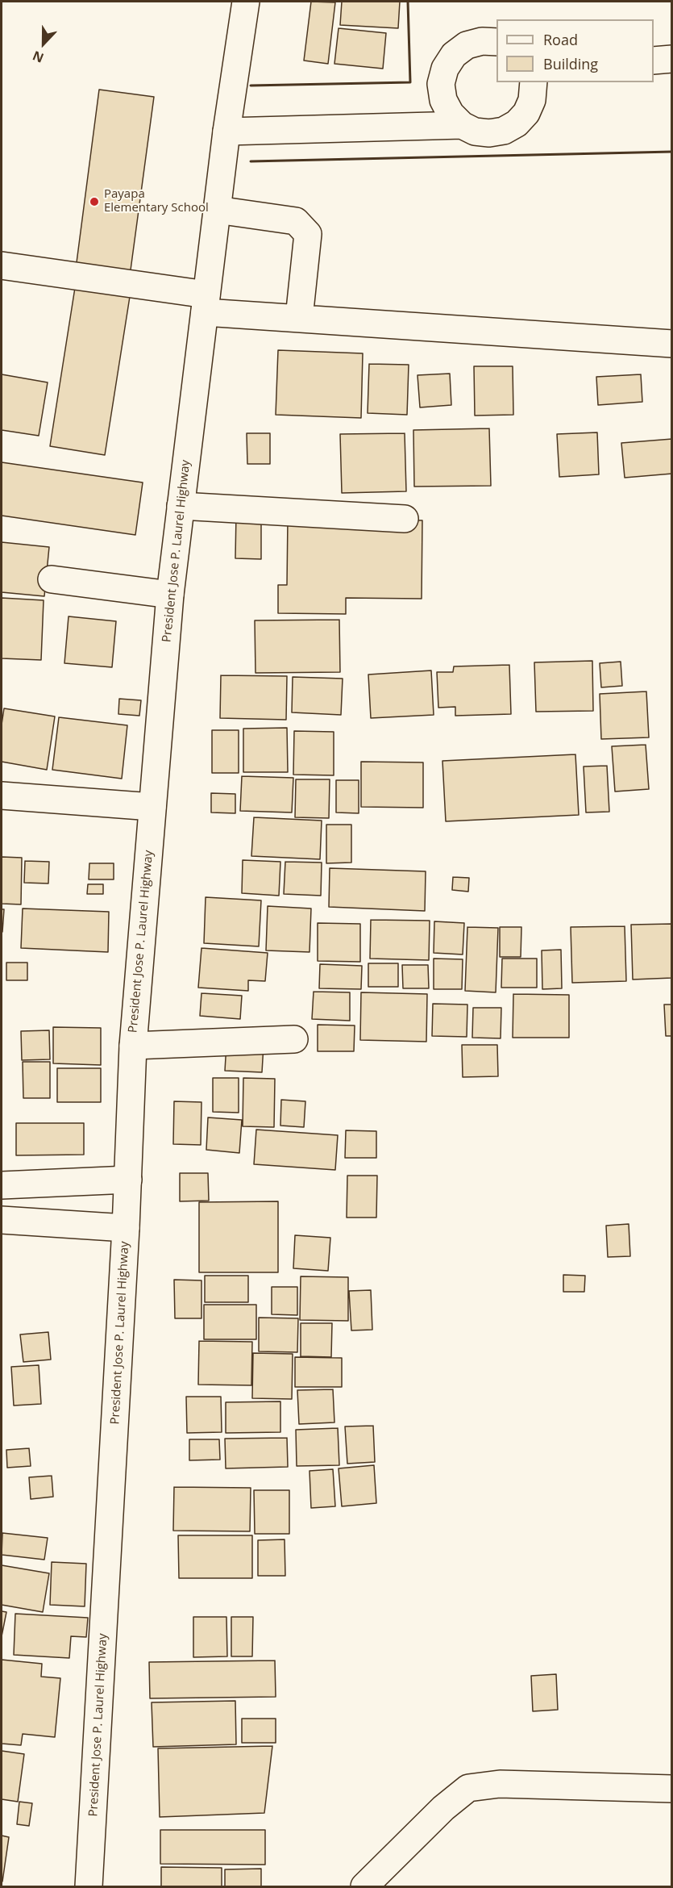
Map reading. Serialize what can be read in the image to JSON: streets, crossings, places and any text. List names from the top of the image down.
{
  "streets": {
    "main road": ["President Jose P. Laurel Highway"]
  },
  "places": ["Payapa Elementary School"],
  "legend": ["Road", "Building"],
  "north": "bottom"
}
